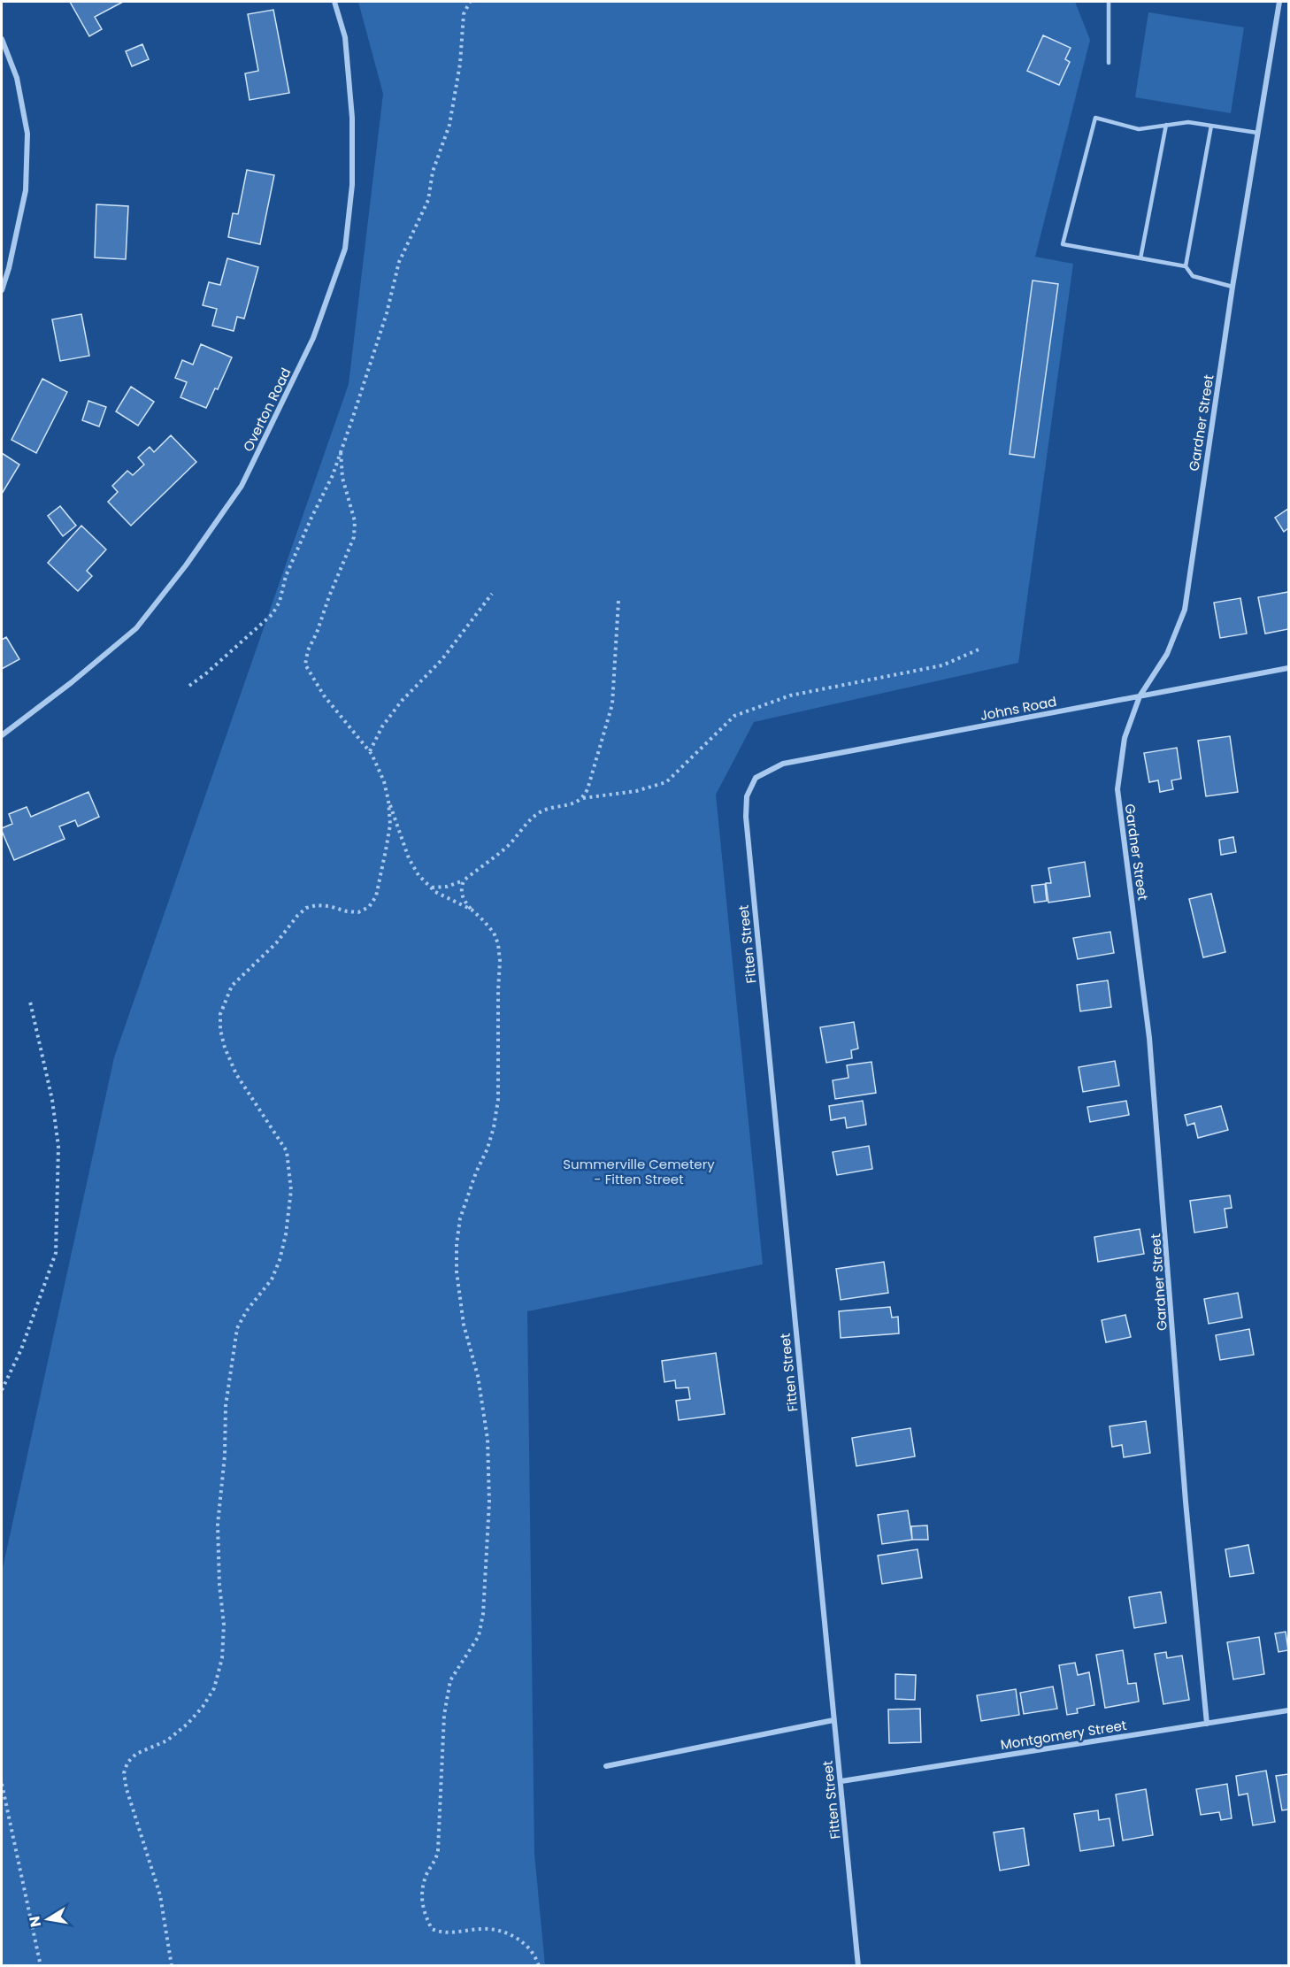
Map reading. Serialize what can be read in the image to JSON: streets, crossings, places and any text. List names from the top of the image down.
{
  "streets": {
    "street": [
      "Overton Road",
      "Gardner Street",
      "Johns Road",
      "Fitten Street",
      "Montgomery Street"
    ]
  },
  "crossings": [
    ["Gardner Street", "Johns Road"],
    ["Gardner Street", "Montgomery Street"],
    ["Johns Road", "Fitten Street"],
    ["Fitten Street", "Montgomery Street"]
  ],
  "parks": ["Summerville Cemetery - Fitten Street"],
  "north": "left"
}
